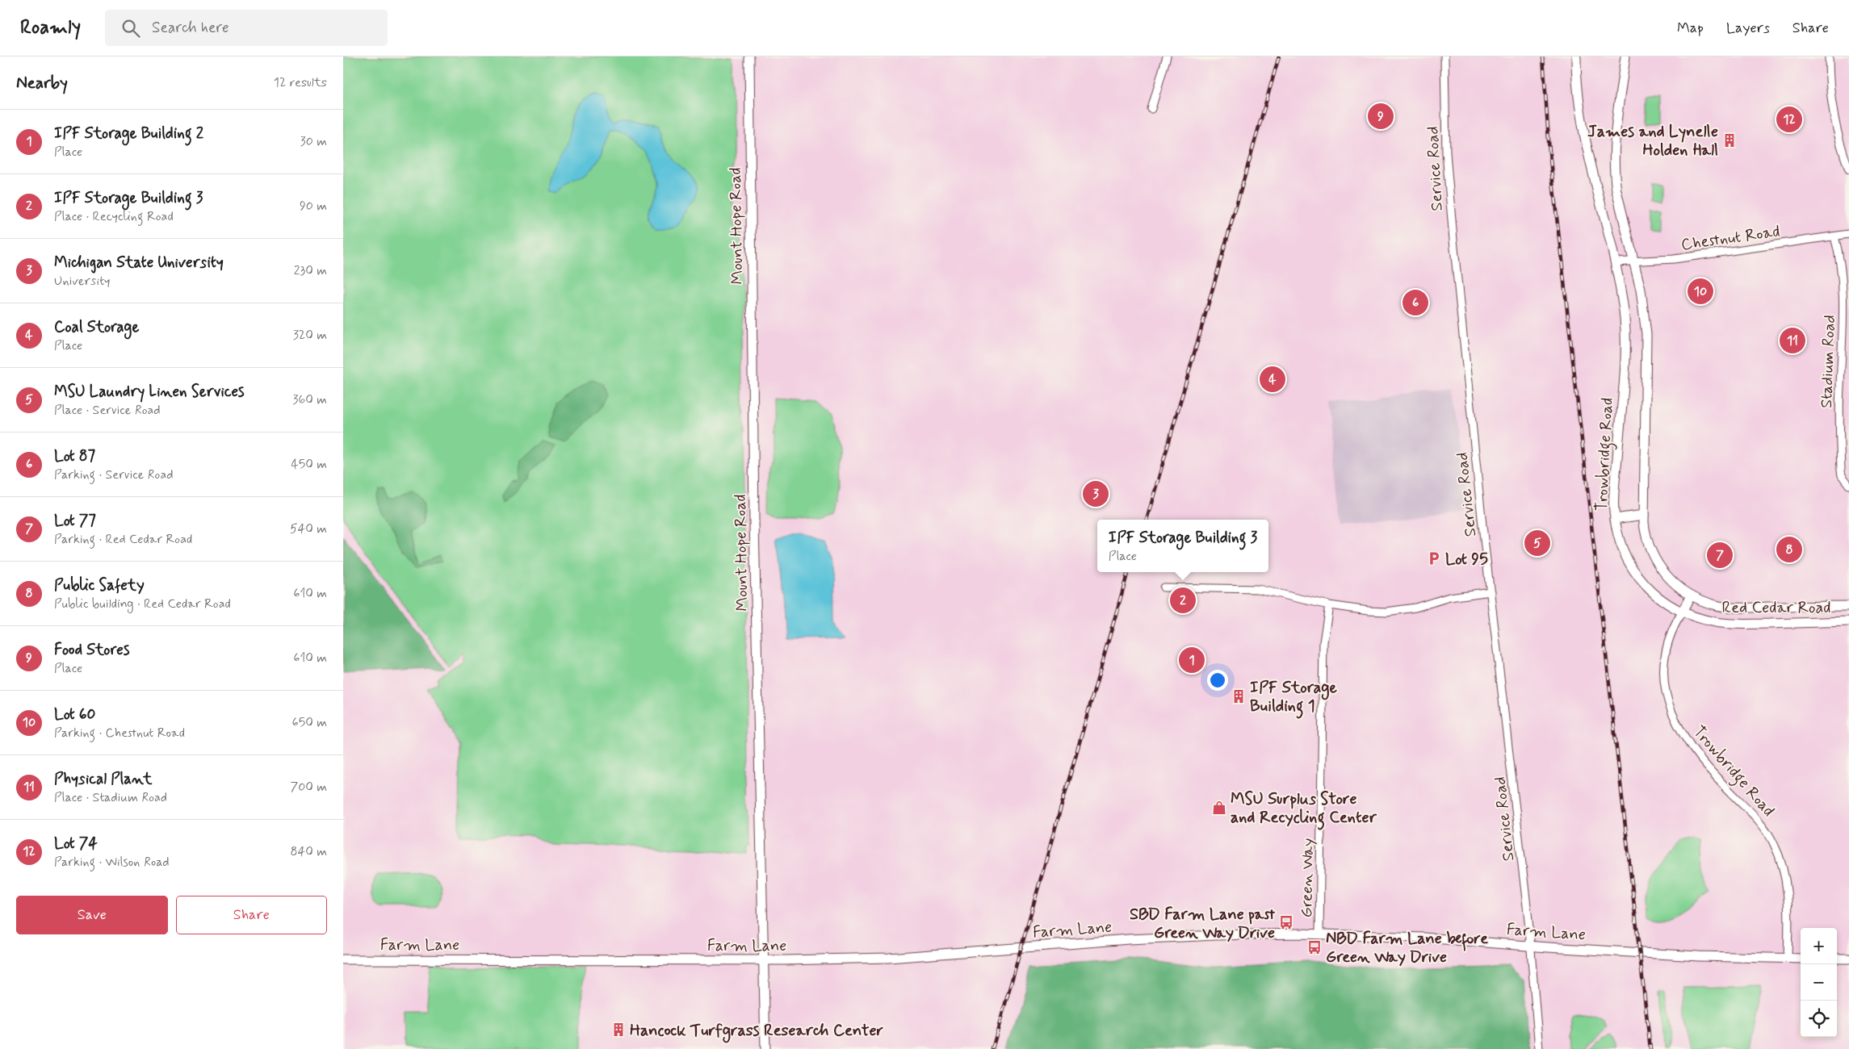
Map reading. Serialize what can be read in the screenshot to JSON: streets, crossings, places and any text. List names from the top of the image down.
{
  "streets": {
    "street": [
      "Service Road",
      "Mount Hope Road",
      "Chestnut Road",
      "Stadium Road",
      "Trowbridge Road",
      "Red Cedar Road",
      "Green Way",
      "Farm Lane"
    ]
  },
  "crossings": [
    ["Service Road", "Farm Lane"],
    ["Mount Hope Road", "Farm Lane"],
    ["Chestnut Road", "Stadium Road"],
    ["Chestnut Road", "Trowbridge Road"],
    ["Trowbridge Road", "Red Cedar Road"],
    ["Trowbridge Road", "Farm Lane"],
    ["Green Way", "Farm Lane"]
  ],
  "places": {
    "building": ["James and Lynelle Holden Hall", "IPF Storage Building 1", "Hancock Turfgrass Research Center"],
    "parking": ["Lot 95"],
    "shop": ["MSU Surplus Store and Recycling Center"],
    "bus stop": ["SBD Farm Lane past Green Way Drive", "NBD Farm Lane before Green Way Drive"]
  },
  "page": {
    "header": "Roamly",
    "search": "Search here",
    "nav": ["Map", "Layers", "Share"],
    "heading": ["Nearby", "12 results"],
    "pins": [
      "9",
      "12",
      "10",
      "6",
      "11",
      "4",
      "3",
      "5",
      "8",
      "7",
      "2",
      "1"
    ],
    "list": [
      {
        "mark": "1",
        "name": "IPF Storage Building 2",
        "note": "Place",
        "value": "30 m"
      },
      {
        "mark": "2",
        "name": "IPF Storage Building 3",
        "note": "Place · Recycling Road",
        "value": "90 m"
      },
      {
        "mark": "3",
        "name": "Michigan State University",
        "note": "University",
        "value": "230 m"
      },
      {
        "mark": "4",
        "name": "Coal Storage",
        "note": "Place",
        "value": "320 m"
      },
      {
        "mark": "5",
        "name": "MSU Laundry Linen Services",
        "note": "Place · Service Road",
        "value": "360 m"
      },
      {
        "mark": "6",
        "name": "Lot 87",
        "note": "Parking · Service Road",
        "value": "450 m"
      },
      {
        "mark": "7",
        "name": "Lot 77",
        "note": "Parking · Red Cedar Road",
        "value": "540 m"
      },
      {
        "mark": "8",
        "name": "Public Safety",
        "note": "Public building · Red Cedar Road",
        "value": "610 m"
      },
      {
        "mark": "9",
        "name": "Food Stores",
        "note": "Place",
        "value": "610 m"
      },
      {
        "mark": "10",
        "name": "Lot 60",
        "note": "Parking · Chestnut Road",
        "value": "650 m"
      },
      {
        "mark": "11",
        "name": "Physical Plant",
        "note": "Place · Stadium Road",
        "value": "700 m"
      },
      {
        "mark": "12",
        "name": "Lot 74",
        "note": "Parking · Wilson Road",
        "value": "840 m"
      }
    ],
    "popup": ["IPF Storage Building 3", "Place"],
    "buttons": ["Save", "Share"],
    "map_buttons": ["+", "−"]
  }
}
